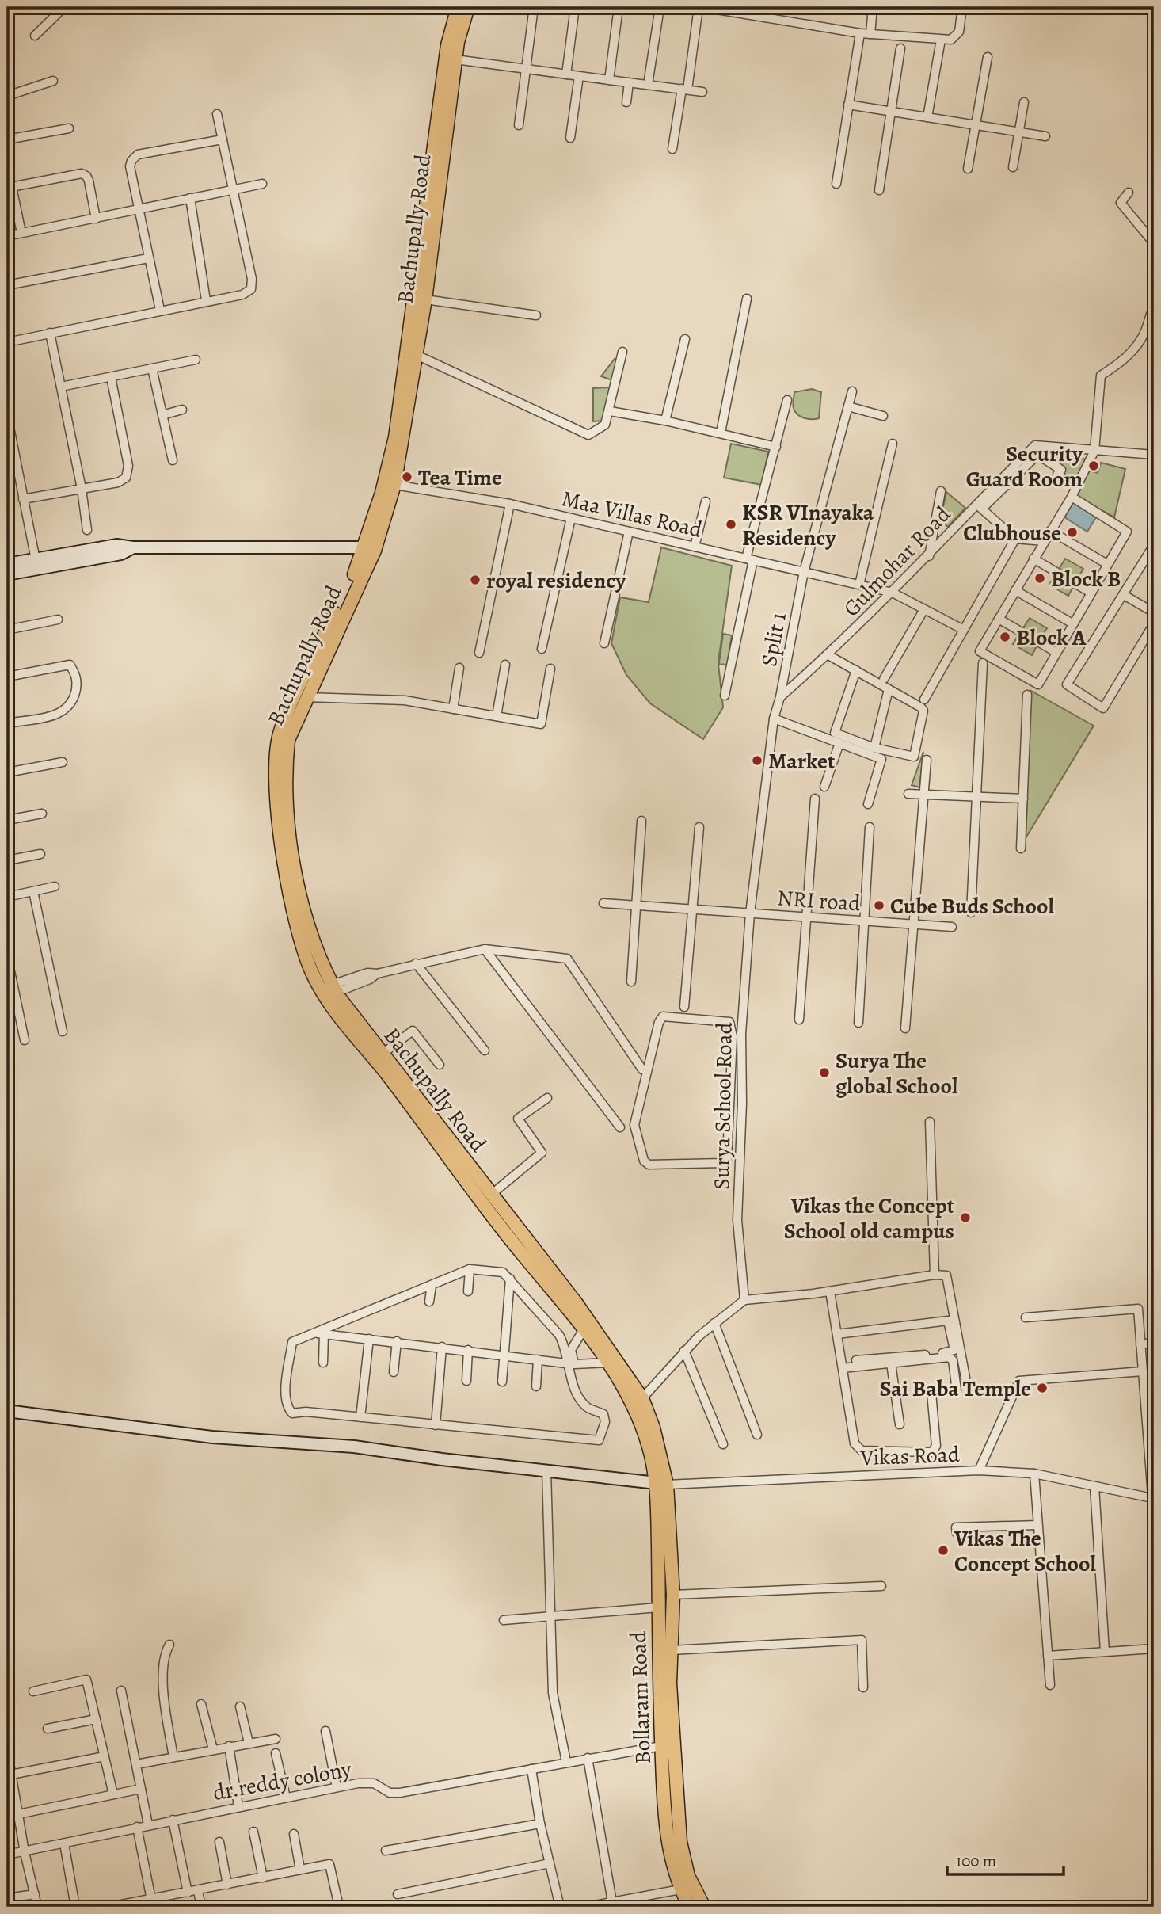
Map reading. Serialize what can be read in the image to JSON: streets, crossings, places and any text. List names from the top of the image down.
{
  "streets": {
    "main road": ["Bachupally Road", "Bollaram Road"],
    "street": [
      "Maa Villas Road",
      "Gulmohar Road",
      "Split 1",
      "NRI road",
      "Surya School Road",
      "Vikas Road",
      "dr.reddy colony"
    ]
  },
  "crossings": [
    ["Bachupally Road", "Maa Villas Road"],
    ["Bachupally Road", "Vikas Road"],
    ["Bachupally Road", "Bollaram Road"],
    ["Maa Villas Road", "Gulmohar Road"],
    ["Maa Villas Road", "Split 1"],
    ["Gulmohar Road", "Split 1"],
    ["Split 1", "NRI road"],
    ["Split 1", "Surya School Road"],
    ["NRI road", "Surya School Road"],
    ["Vikas Road", "Bollaram Road"],
    ["Bollaram Road", "dr.reddy colony"]
  ],
  "places": [
    "Security Guard Room",
    "Tea Time",
    "KSR VInayaka Residency",
    "Clubhouse",
    "Block B",
    "royal residency",
    "Block A",
    "Market",
    "Cube Buds School",
    "Surya The global School",
    "Vikas the Concept School old campus",
    "Sai Baba Temple",
    "Vikas The Concept School"
  ],
  "scale_bar": "100 m"
}
